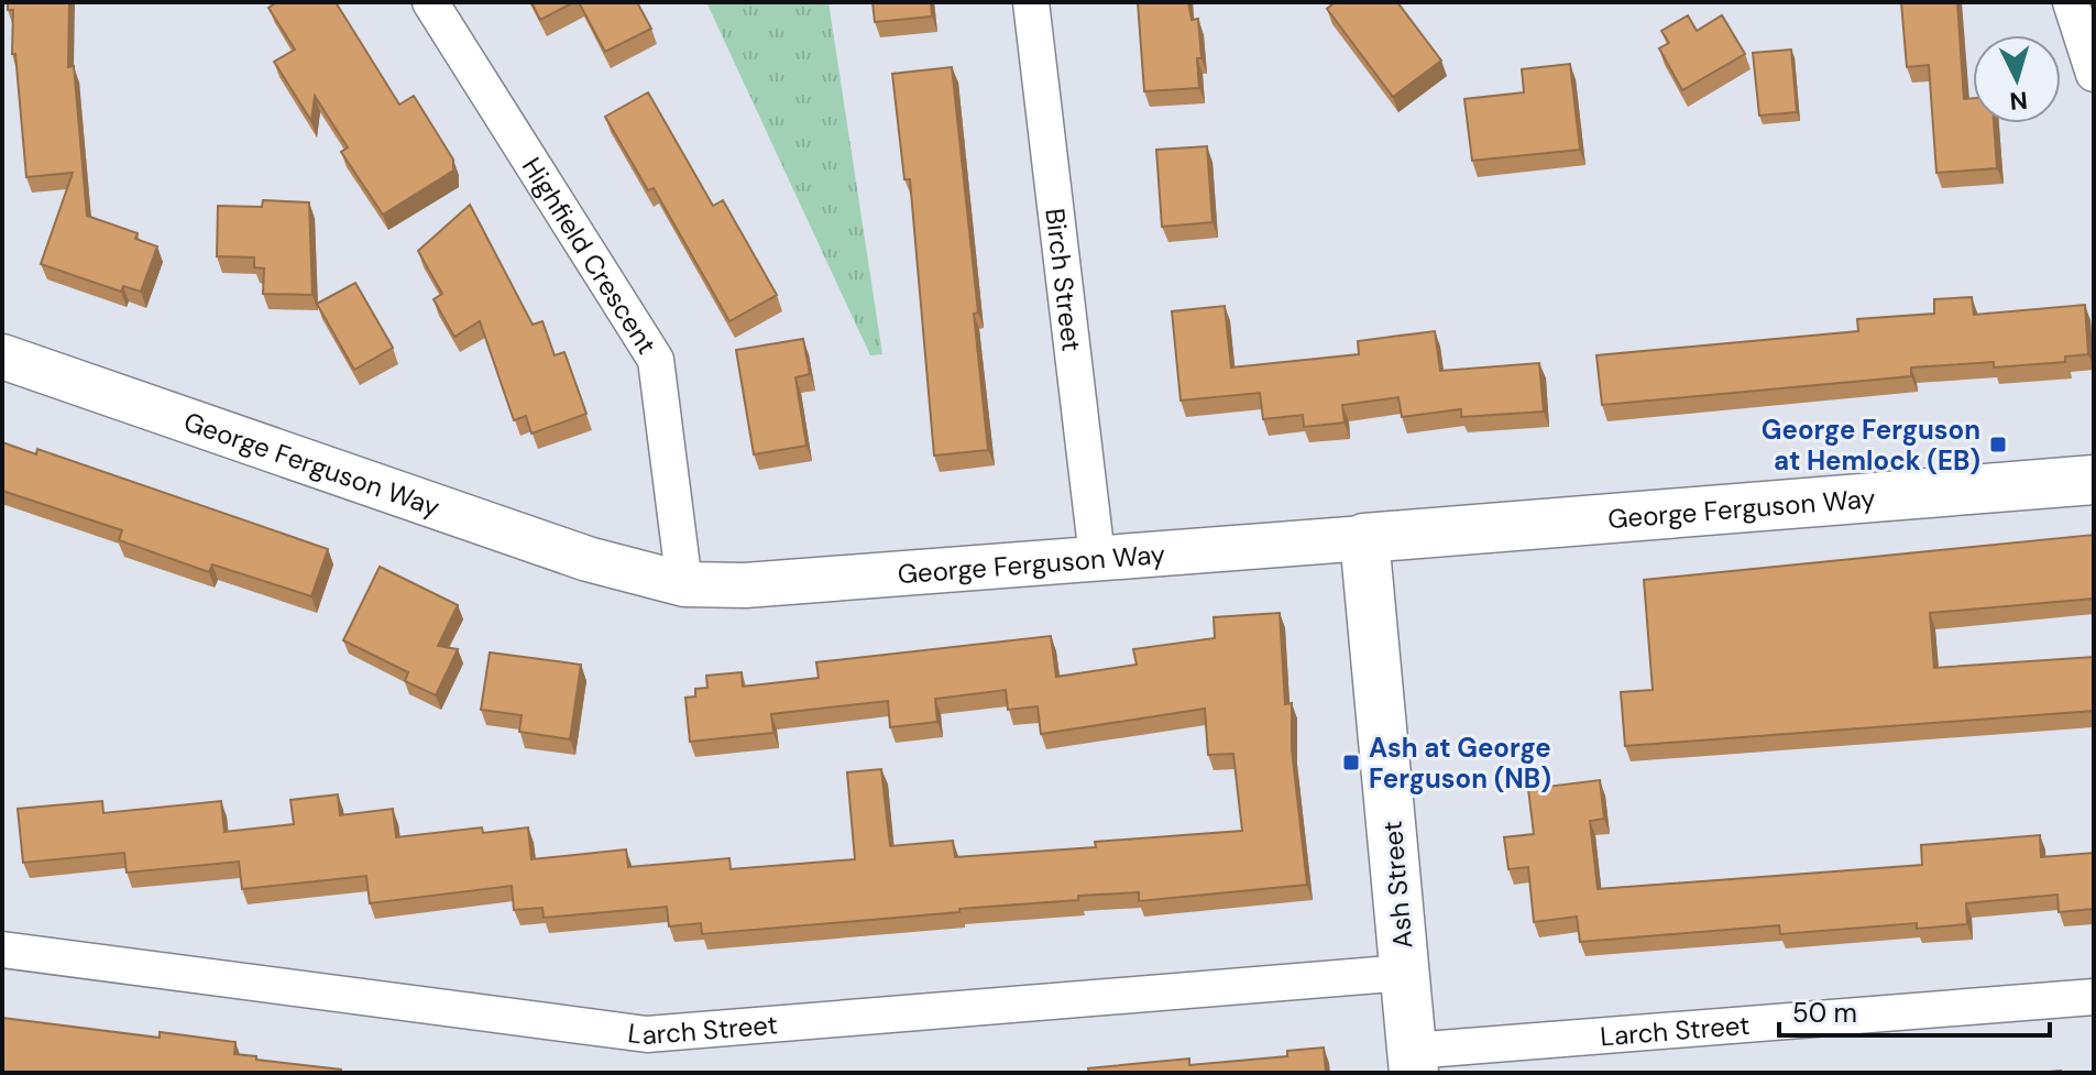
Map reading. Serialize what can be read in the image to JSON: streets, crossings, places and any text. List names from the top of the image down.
{
  "streets": {
    "main road": ["George Ferguson Way", "Ash Street"],
    "street": ["Highfield Crescent", "Birch Street", "Larch Street"]
  },
  "crossings": [
    ["Highfield Crescent", "George Ferguson Way"],
    ["Birch Street", "George Ferguson Way"],
    ["George Ferguson Way", "Ash Street"],
    ["Ash Street", "Larch Street"]
  ],
  "places": {
    "transit": ["George Ferguson at Hemlock (EB)", "Ash at George Ferguson (NB)"]
  },
  "scale_bar": "50 m",
  "north": "bottom"
}
